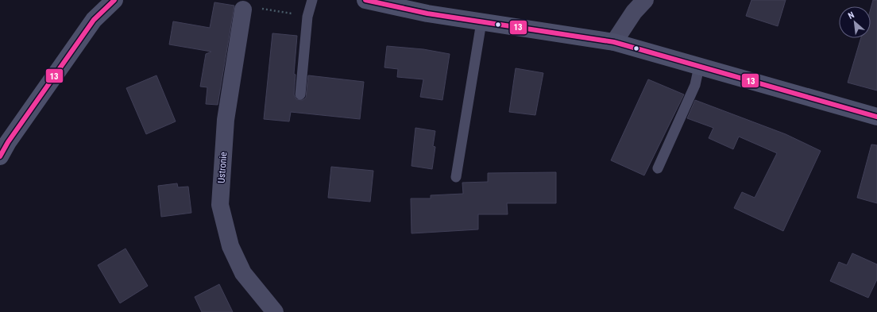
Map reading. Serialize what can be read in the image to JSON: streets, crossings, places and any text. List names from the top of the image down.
{
  "streets": {
    "street": ["Ustronie"]
  },
  "lines": ["transit line 13"],
  "north": "top left"
}
